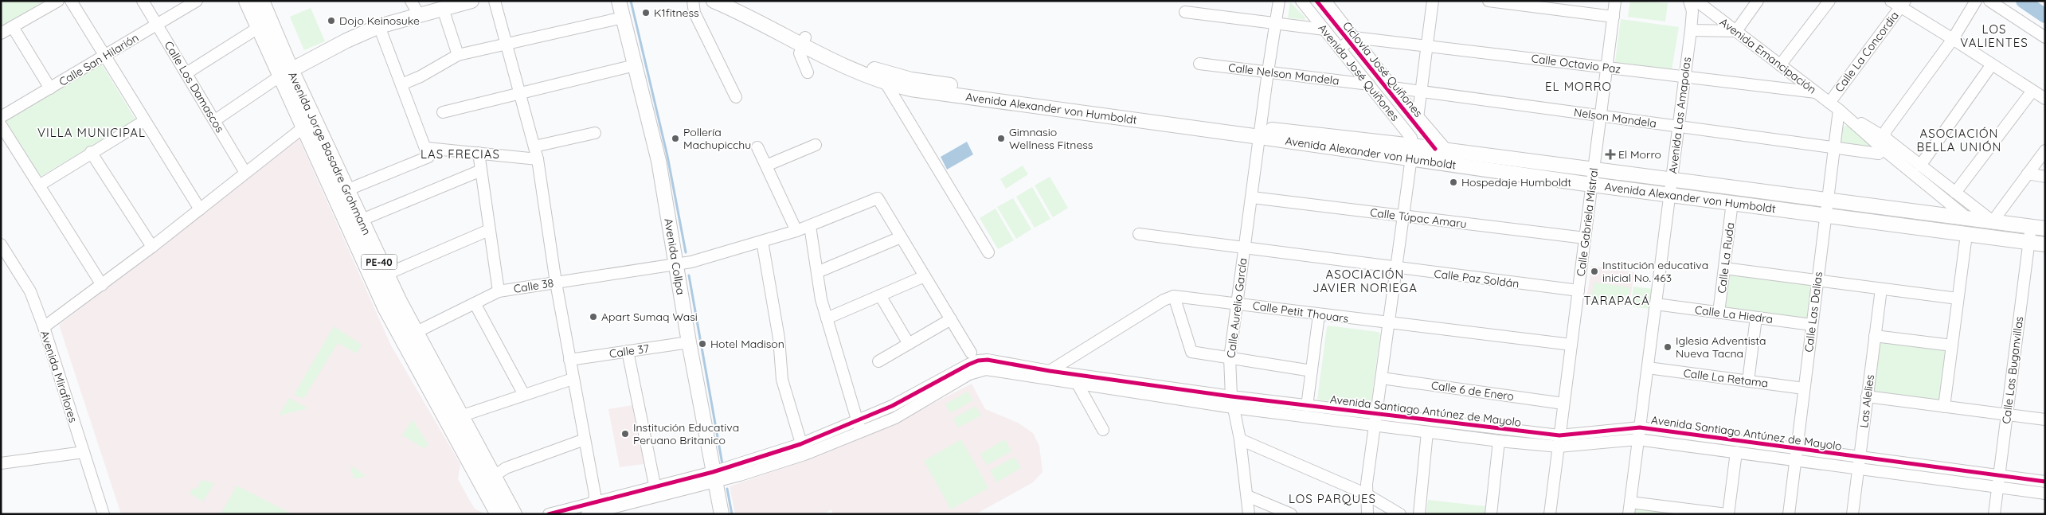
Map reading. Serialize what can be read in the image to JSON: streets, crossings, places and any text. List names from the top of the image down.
{
  "streets": {
    "highway": ["Avenida Jorge Basadre Grohmann", "PE-40"],
    "main road": ["Avenida Alexander von Humboldt", "Avenida Collpa"],
    "street": [
      "Calle La Concordia",
      "Avenida Emancipación",
      "Calle San Hilarión",
      "Calle Octavio Paz",
      "Avenida José Quiñones",
      "Calle Nelson Mandela",
      "Calle Los Damascos",
      "Avenida Las Amapolas",
      "Nelson Mandela",
      "Calle Túpac Amaru",
      "Calle Gabriela Mistral",
      "Calle La Ruda",
      "Calle Paz Soldán",
      "Calle 38",
      "Calle Aurelio García",
      "Calle Petit Thouars",
      "Calle Las Dalias",
      "Calle La Hiedra",
      "Calle 37",
      "Calle Las Buganvillas",
      "Avenida Miraflores",
      "Calle La Retama",
      "Calle 6 de Enero",
      "Las Alelies",
      "Avenida Santiago Antúnez de Mayolo"
    ],
    "cycle path": ["Ciclovía José Quiñones"]
  },
  "crossings": [
    ["Calle La Concordia", "Avenida Emancipación"],
    ["Avenida Emancipación", "Calle Octavio Paz"],
    ["Avenida Emancipación", "Avenida Alexander von Humboldt"],
    ["Avenida Emancipación", "Nelson Mandela"],
    ["Avenida Emancipación", "Calle Las Dalias"],
    ["Calle San Hilarión", "Calle Los Damascos"],
    ["Calle Octavio Paz", "Avenida José Quiñones"],
    ["Calle Octavio Paz", "Avenida Las Amapolas"],
    ["Calle Octavio Paz", "Calle Gabriela Mistral"],
    ["Avenida José Quiñones", "Calle Nelson Mandela"],
    ["Avenida José Quiñones", "Avenida Alexander von Humboldt"],
    ["Avenida José Quiñones", "Nelson Mandela"],
    ["Calle Nelson Mandela", "Calle Aurelio García"],
    ["Avenida Alexander von Humboldt", "Avenida Las Amapolas"],
    ["Avenida Alexander von Humboldt", "Calle Gabriela Mistral"],
    ["Avenida Alexander von Humboldt", "Calle La Ruda"],
    ["Avenida Alexander von Humboldt", "Calle Aurelio García"],
    ["Avenida Alexander von Humboldt", "Calle Las Dalias"],
    ["Avenida Alexander von Humboldt", "Calle Las Buganvillas"],
    ["Avenida Las Amapolas", "Nelson Mandela"],
    ["Avenida Las Amapolas", "Calle La Hiedra"],
    ["Avenida Las Amapolas", "Calle La Retama"],
    ["Avenida Las Amapolas", "Avenida Santiago Antúnez de Mayolo"],
    ["Nelson Mandela", "Calle Gabriela Mistral"],
    ["Nelson Mandela", "Calle Las Dalias"],
    ["Avenida Jorge Basadre Grohmann", "Calle 38"],
    ["Calle Túpac Amaru", "Calle Gabriela Mistral"],
    ["Calle Túpac Amaru", "Calle Aurelio García"],
    ["Calle Gabriela Mistral", "Calle Paz Soldán"],
    ["Calle Gabriela Mistral", "Calle Petit Thouars"],
    ["Calle Gabriela Mistral", "Calle 6 de Enero"],
    ["Calle Gabriela Mistral", "Avenida Santiago Antúnez de Mayolo"],
    ["Avenida Collpa", "Calle 38"],
    ["Avenida Collpa", "Calle 37"],
    ["Calle La Ruda", "Calle La Hiedra"],
    ["Calle Paz Soldán", "Calle Aurelio García"],
    ["Calle Aurelio García", "Calle Petit Thouars"],
    ["Calle Aurelio García", "Avenida Santiago Antúnez de Mayolo"],
    ["Calle Las Dalias", "Calle La Hiedra"],
    ["Calle Las Dalias", "Calle La Retama"],
    ["Calle Las Dalias", "Avenida Santiago Antúnez de Mayolo"],
    ["Calle Las Buganvillas", "Avenida Santiago Antúnez de Mayolo"],
    ["Las Alelies", "Avenida Santiago Antúnez de Mayolo"]
  ],
  "districts": [
    "LOS VALIENTES",
    "EL MORRO",
    "VILLA MUNICIPAL",
    "ASOCIACIÓN BELLA UNIÓN",
    "LAS FRECIAS",
    "ASOCIACIÓN JAVIER NORIEGA",
    "TARAPACÁ",
    "LOS PARQUES"
  ],
  "places": {
    "other": [
      "K1fitness",
      "Dojo Keinosuke",
      "Pollería Machupicchu",
      "Gimnasio Wellness Fitness",
      "Hospedaje Humboldt",
      "Institución educativa inicial No. 463",
      "Apart Sumaq Wasi",
      "Hotel Madison",
      "Iglesia Adventista Nueva Tacna",
      "Institución Educativa Peruano Britanico"
    ],
    "health": ["El Morro"]
  }
}
